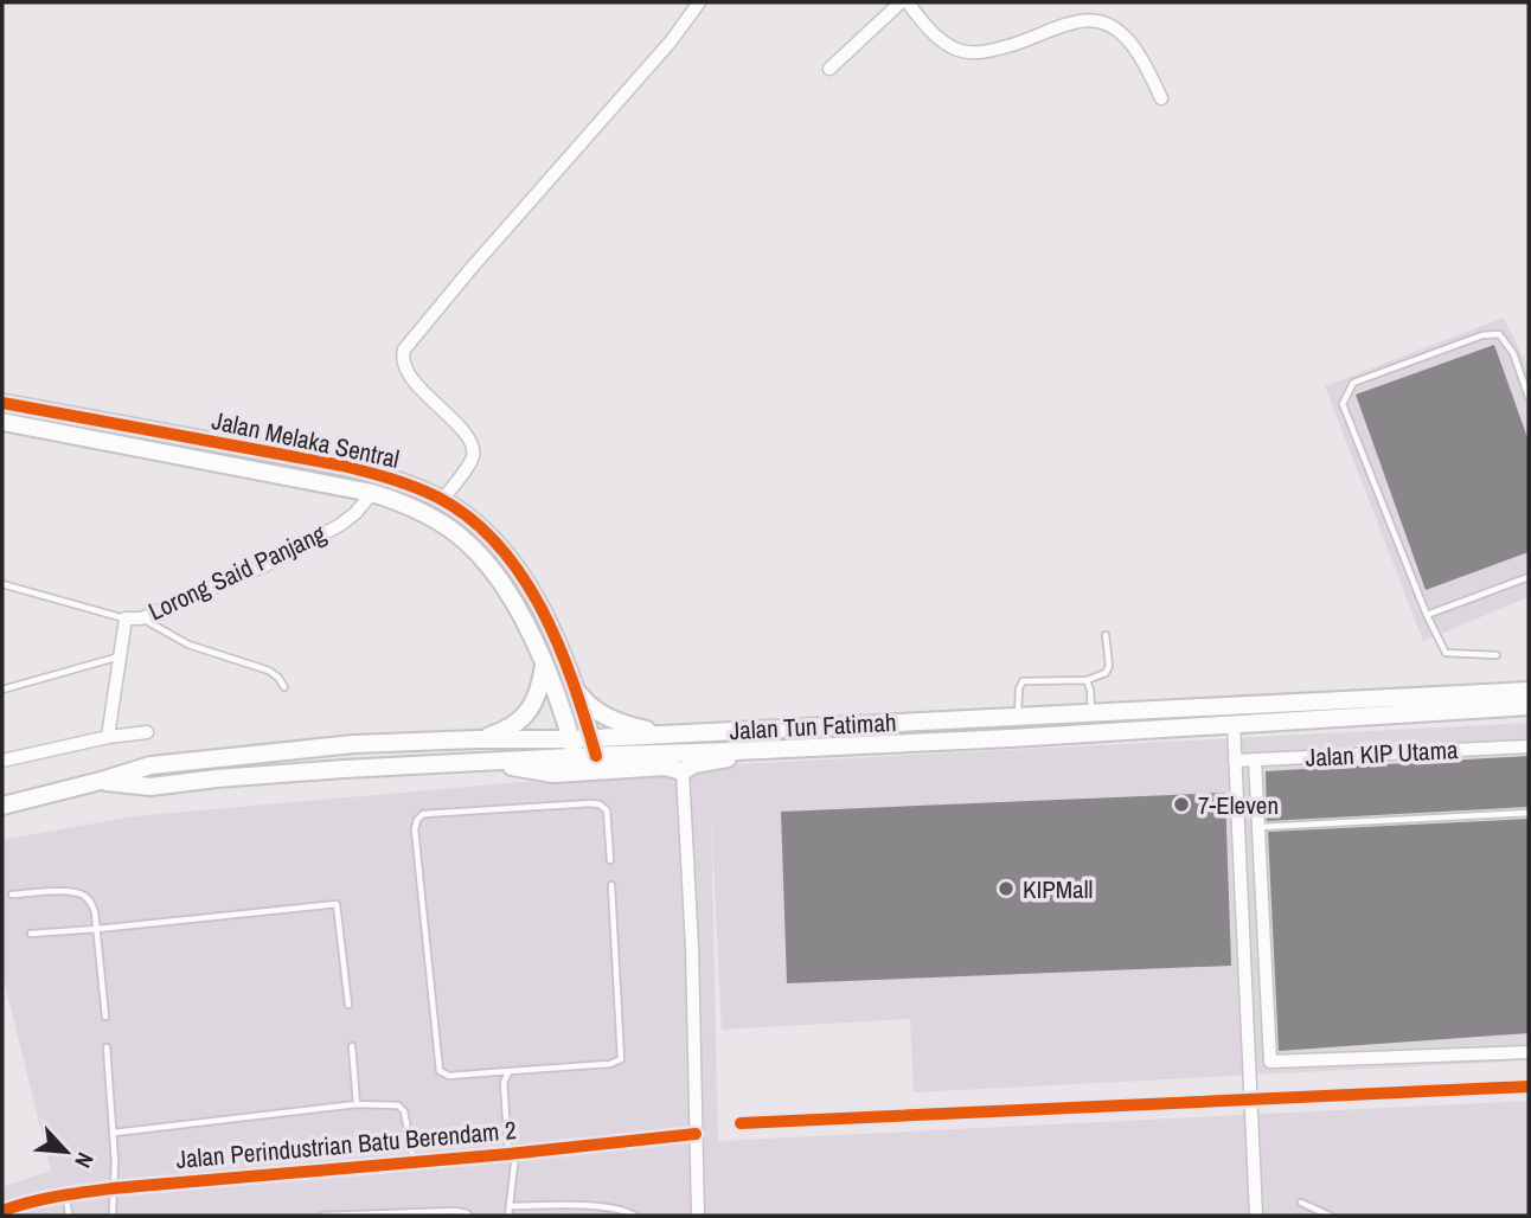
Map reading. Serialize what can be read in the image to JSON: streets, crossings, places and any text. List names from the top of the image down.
{
  "streets": {
    "main road": ["Jalan Melaka Sentral", "Jalan Tun Fatimah"],
    "street": ["Lorong Said Panjang", "Jalan KIP Utama", "Jalan Perindustrian Batu Berendam 2"]
  },
  "crossings": [
    ["Jalan Melaka Sentral", "Lorong Said Panjang"],
    ["Jalan Melaka Sentral", "Jalan Tun Fatimah"]
  ],
  "places": ["7-Eleven", "KIPMall"],
  "north": "bottom right"
}
